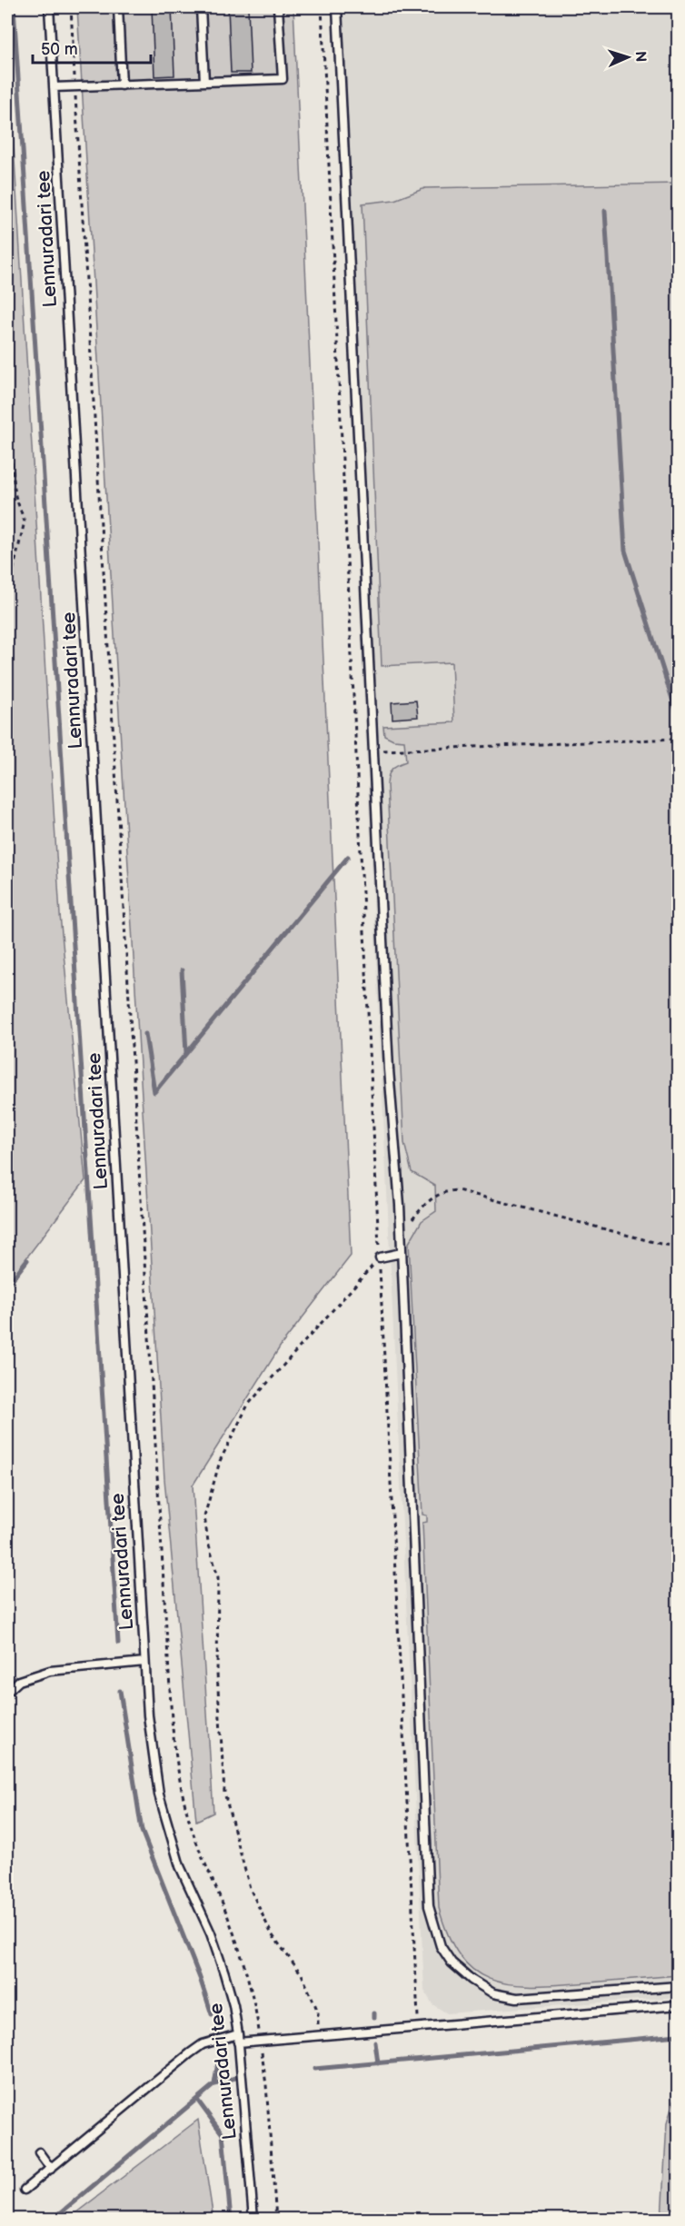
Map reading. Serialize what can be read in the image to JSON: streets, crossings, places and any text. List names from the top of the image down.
{
  "streets": {
    "lane": ["Lennuradari tee"]
  },
  "scale_bar": "50 m",
  "north": "right"
}
